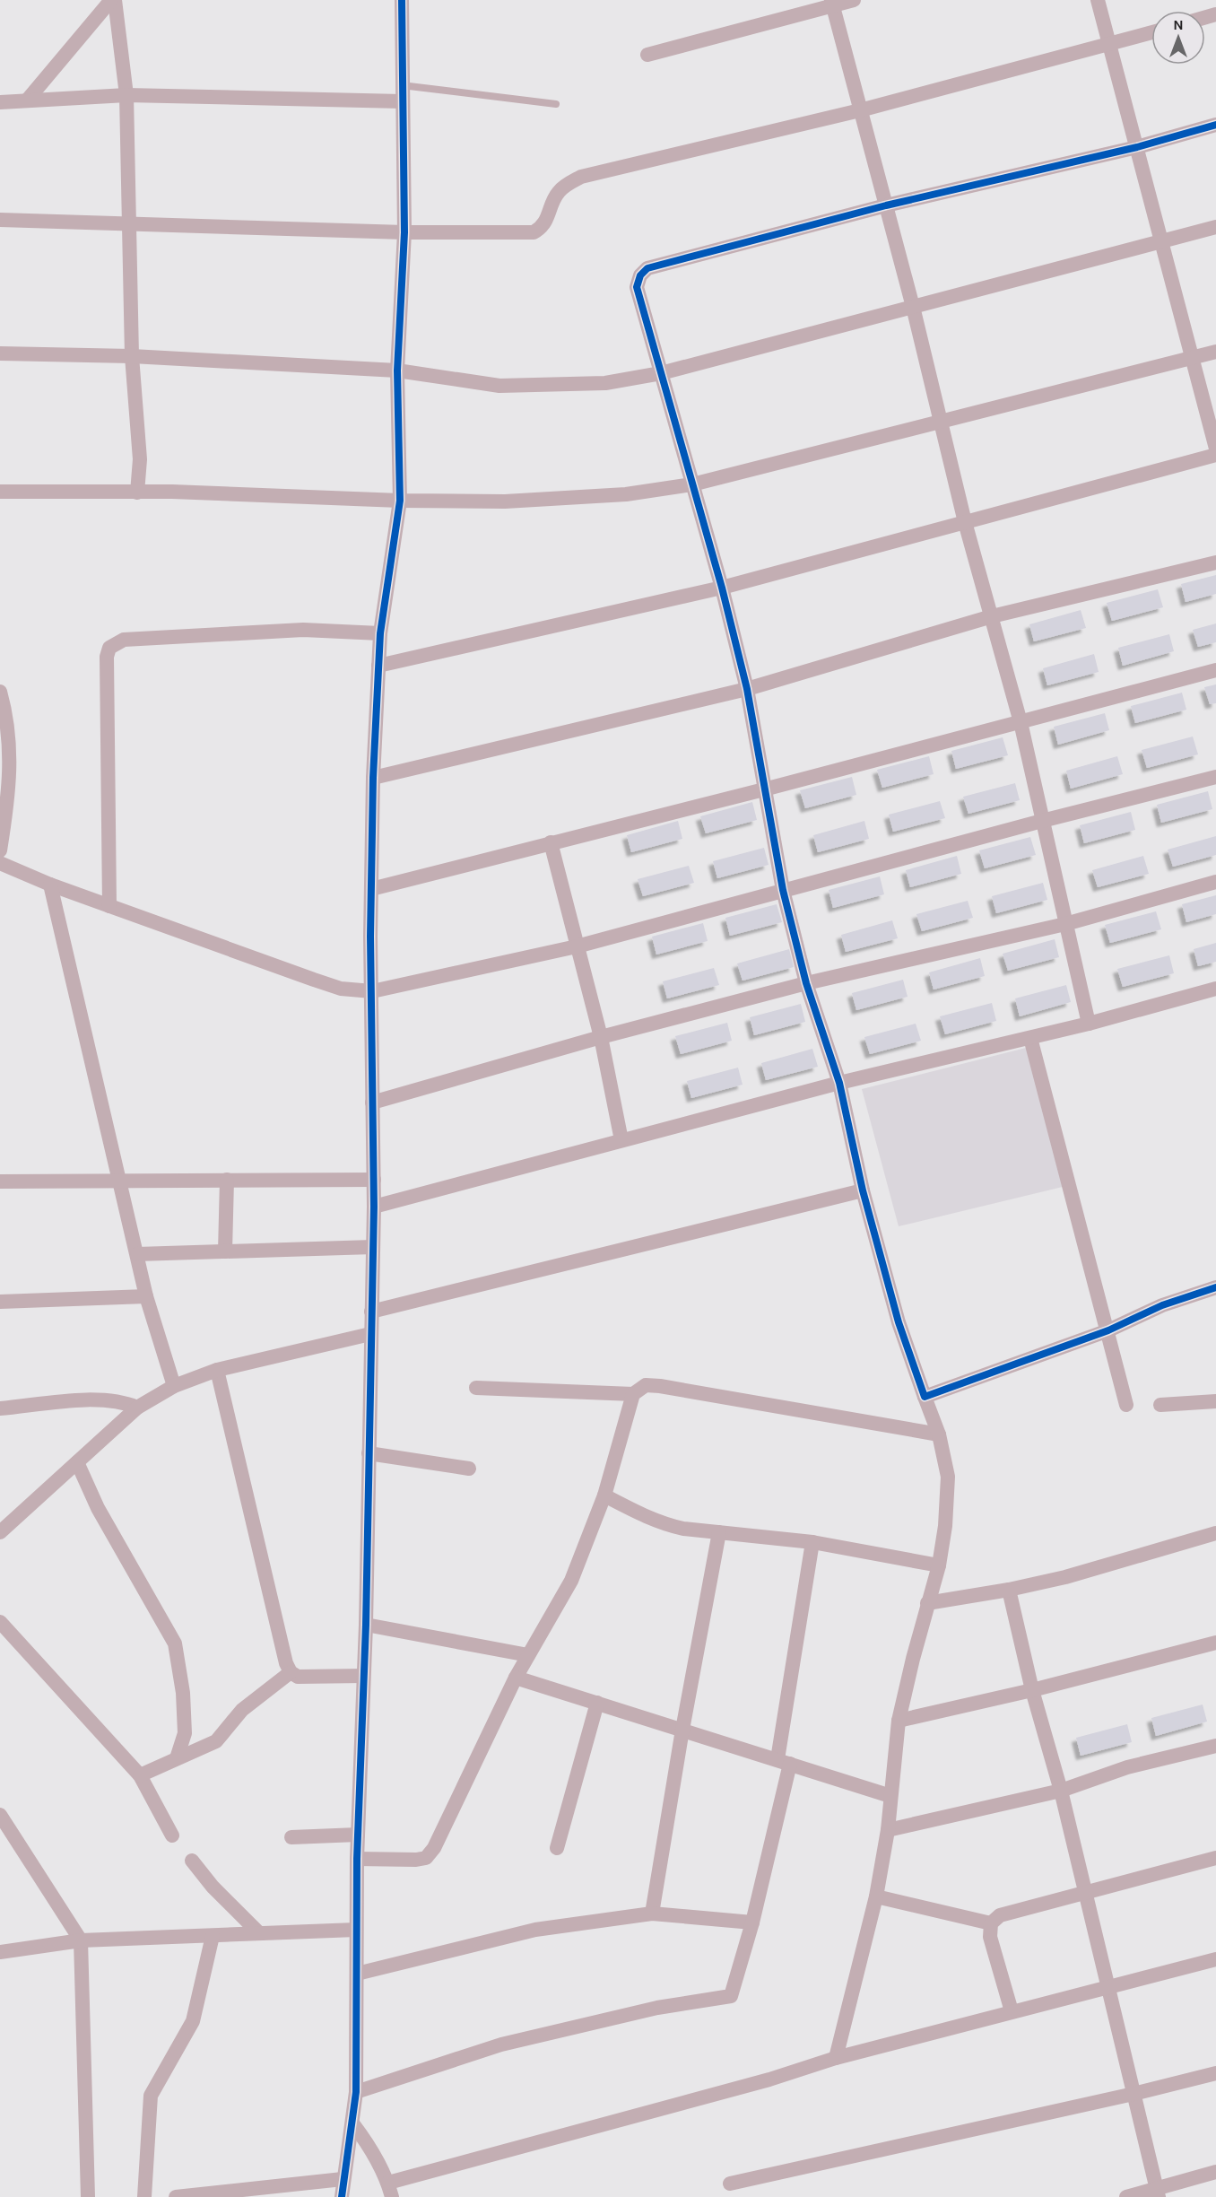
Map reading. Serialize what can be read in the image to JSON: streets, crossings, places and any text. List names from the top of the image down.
{
  "north": "top"
}
